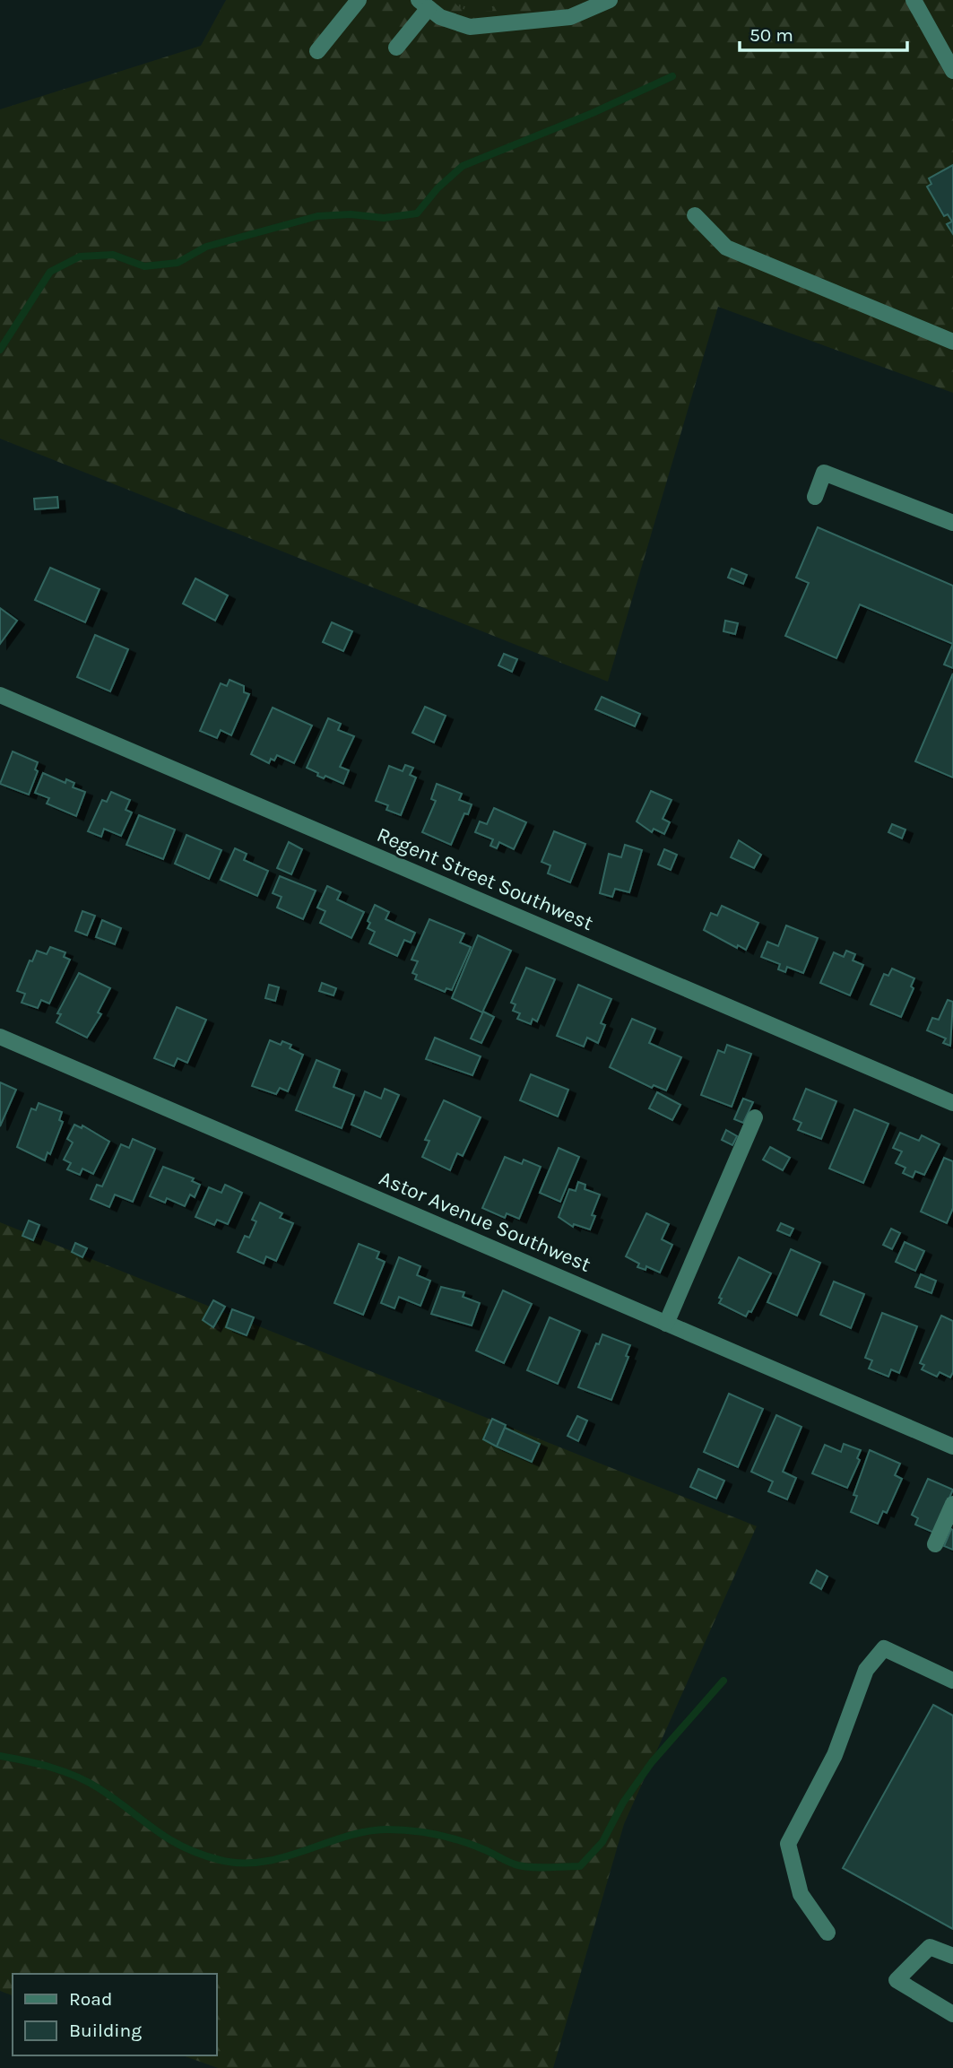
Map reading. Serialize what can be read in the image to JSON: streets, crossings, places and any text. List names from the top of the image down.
{
  "streets": {
    "street": ["Regent Street Southwest", "Astor Avenue Southwest"]
  },
  "legend": ["Road", "Building"],
  "scale_bar": "50 m"
}
